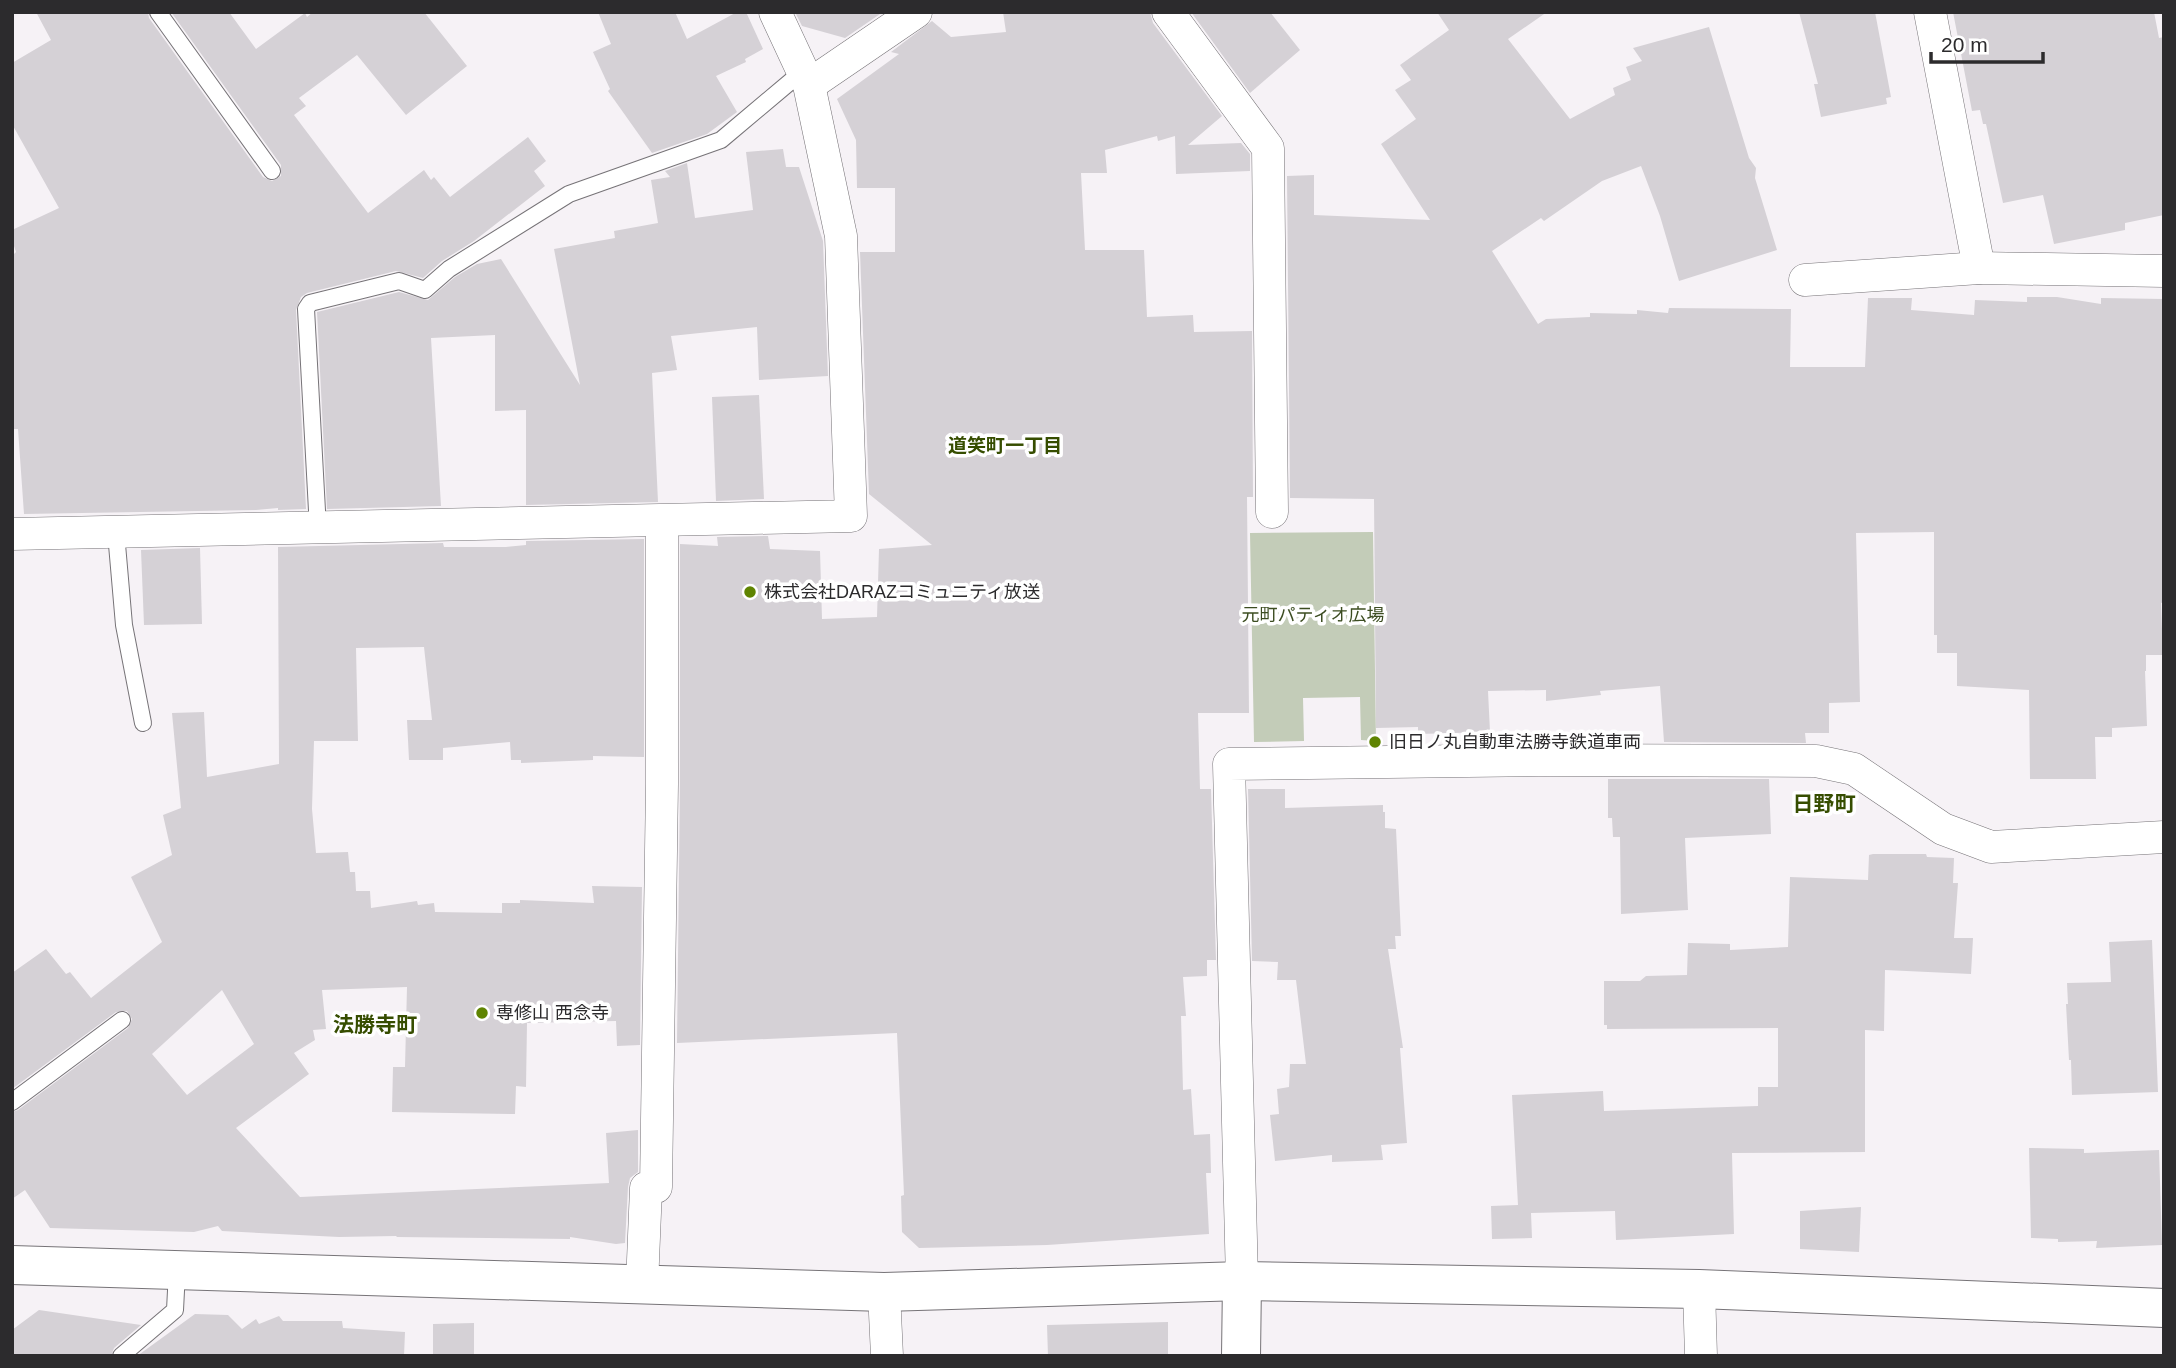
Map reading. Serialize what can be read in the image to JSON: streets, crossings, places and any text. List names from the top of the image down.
{
  "districts": ["道笑町一丁目", "日野町", "法勝寺町"],
  "parks": ["元町パティオ広場"],
  "places": ["株式会社DARAZコミュニティ放送", "旧日ノ丸自動車法勝寺鉄道車両", "専修山 西念寺"],
  "scale_bar": "20 m"
}
